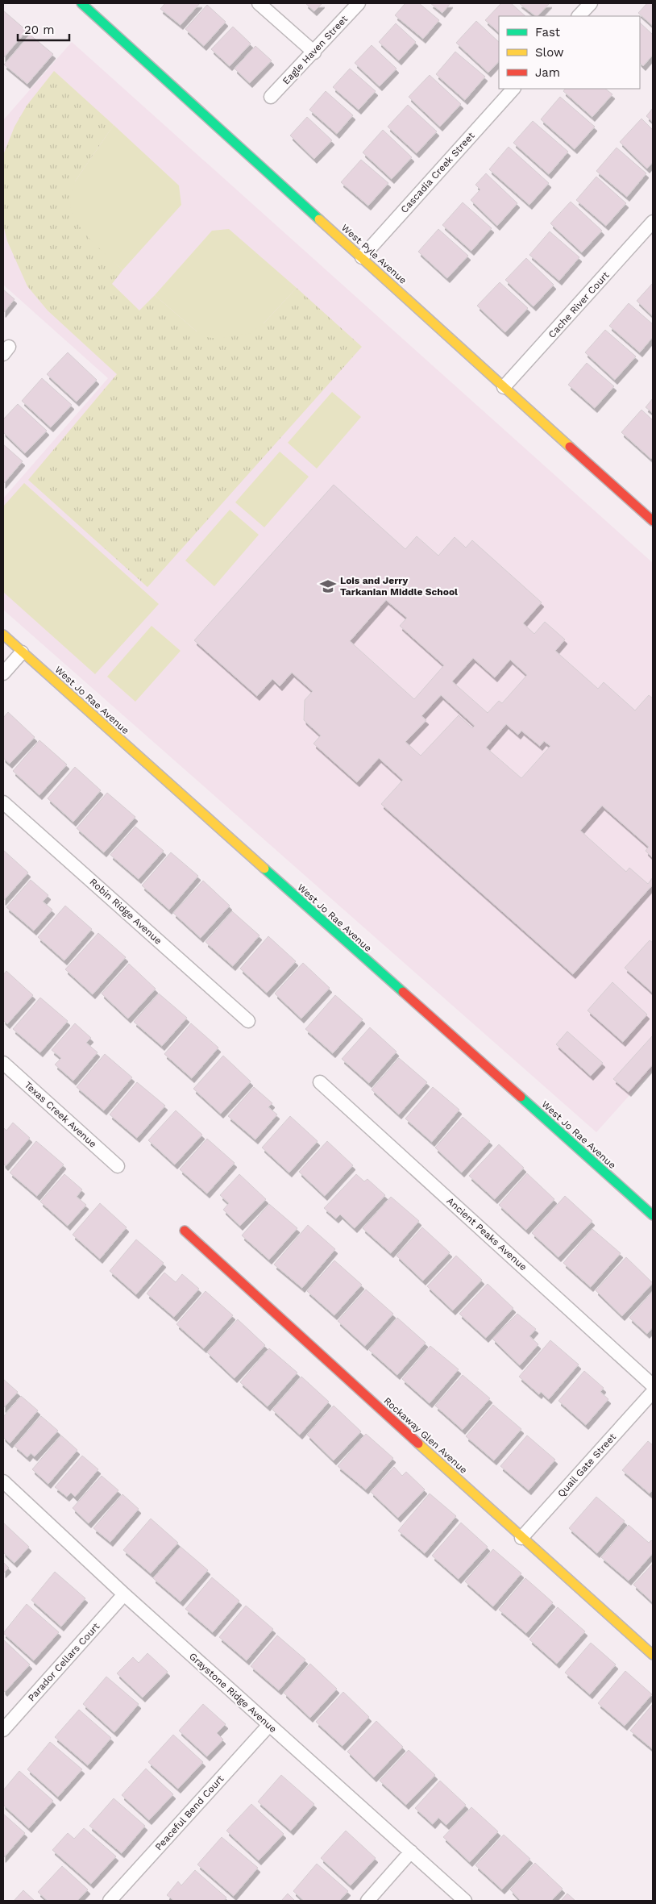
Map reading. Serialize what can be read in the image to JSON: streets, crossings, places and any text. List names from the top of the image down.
{
  "streets": {
    "street": [
      "Eagle Haven Street",
      "Cascadia Creek Street",
      "West Pyle Avenue",
      "Cache River Court",
      "West Jo Rae Avenue",
      "Robin Ridge Avenue",
      "Texas Creek Avenue",
      "Ancient Peaks Avenue",
      "Rockaway Glen Avenue",
      "Quail Gate Street",
      "Parador Cellars Court",
      "Graystone Ridge Avenue",
      "Peaceful Bend Court"
    ]
  },
  "crossings": [
    ["Cascadia Creek Street", "West Pyle Avenue"],
    ["West Pyle Avenue", "Cache River Court"],
    ["Rockaway Glen Avenue", "Quail Gate Street"],
    ["Parador Cellars Court", "Graystone Ridge Avenue"],
    ["Graystone Ridge Avenue", "Peaceful Bend Court"]
  ],
  "places": {
    "school or university": ["Lois and Jerry Tarkanian Middle School"]
  },
  "legend": ["Fast", "Slow", "Jam"],
  "scale_bar": "20 m"
}
